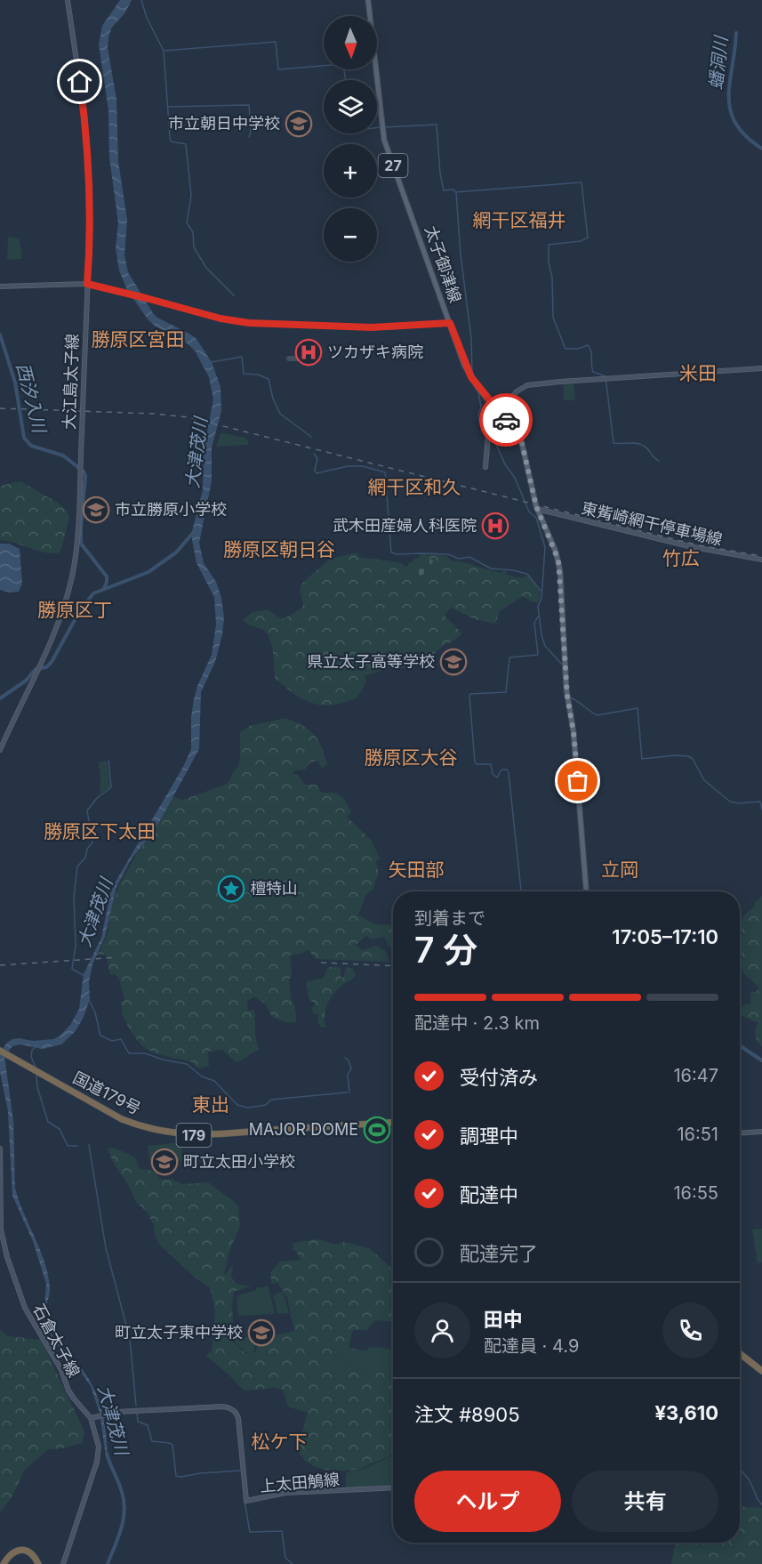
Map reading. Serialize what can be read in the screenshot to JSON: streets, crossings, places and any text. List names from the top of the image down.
{
  "streets": {
    "highway": ["国道179号", "179"],
    "main road": [
      "27",
      "太子御津線",
      "大江島太子線",
      "東觜崎網干停車場線",
      "石倉太子線",
      "上太田鵤線"
    ]
  },
  "crossings": [
    ["太子御津線", "東觜崎網干停車場線"],
    ["石倉太子線", "上太田鵤線"]
  ],
  "districts": [
    "網干区福井",
    "勝原区宮田",
    "米田",
    "網干区和久",
    "勝原区朝日谷",
    "竹広",
    "勝原区丁",
    "勝原区大谷",
    "勝原区下太田",
    "矢田部",
    "立岡",
    "東出",
    "松ケ下"
  ],
  "water": ["蟠洞川", "西汐入川", "大津茂川"],
  "places": {
    "school or university": [
      "市立朝日中学校",
      "市立勝原小学校",
      "県立太子高等学校",
      "町立太田小学校",
      "町立太子東中学校"
    ],
    "hospital": ["ツカザキ病院", "武木田産婦人科医院"],
    "place": ["檀特山"],
    "sports": ["MAJOR DOME"]
  },
  "north": "bottom",
  "page": {
    "map_buttons": ["+", "−"],
    "heading": ["7 分", "到着まで", "17:05–17:10"],
    "panel": [
      "田中",
      "配達員 · 4.9",
      "注文 #8905",
      "¥3,610"
    ],
    "bar": "配達中 · 2.3 km",
    "list": [
      ["受付済み", "16:47"],
      ["調理中", "16:51"],
      ["配達中", "16:55"],
      "配達完了"
    ],
    "buttons": ["ヘルプ", "共有"]
  }
}
